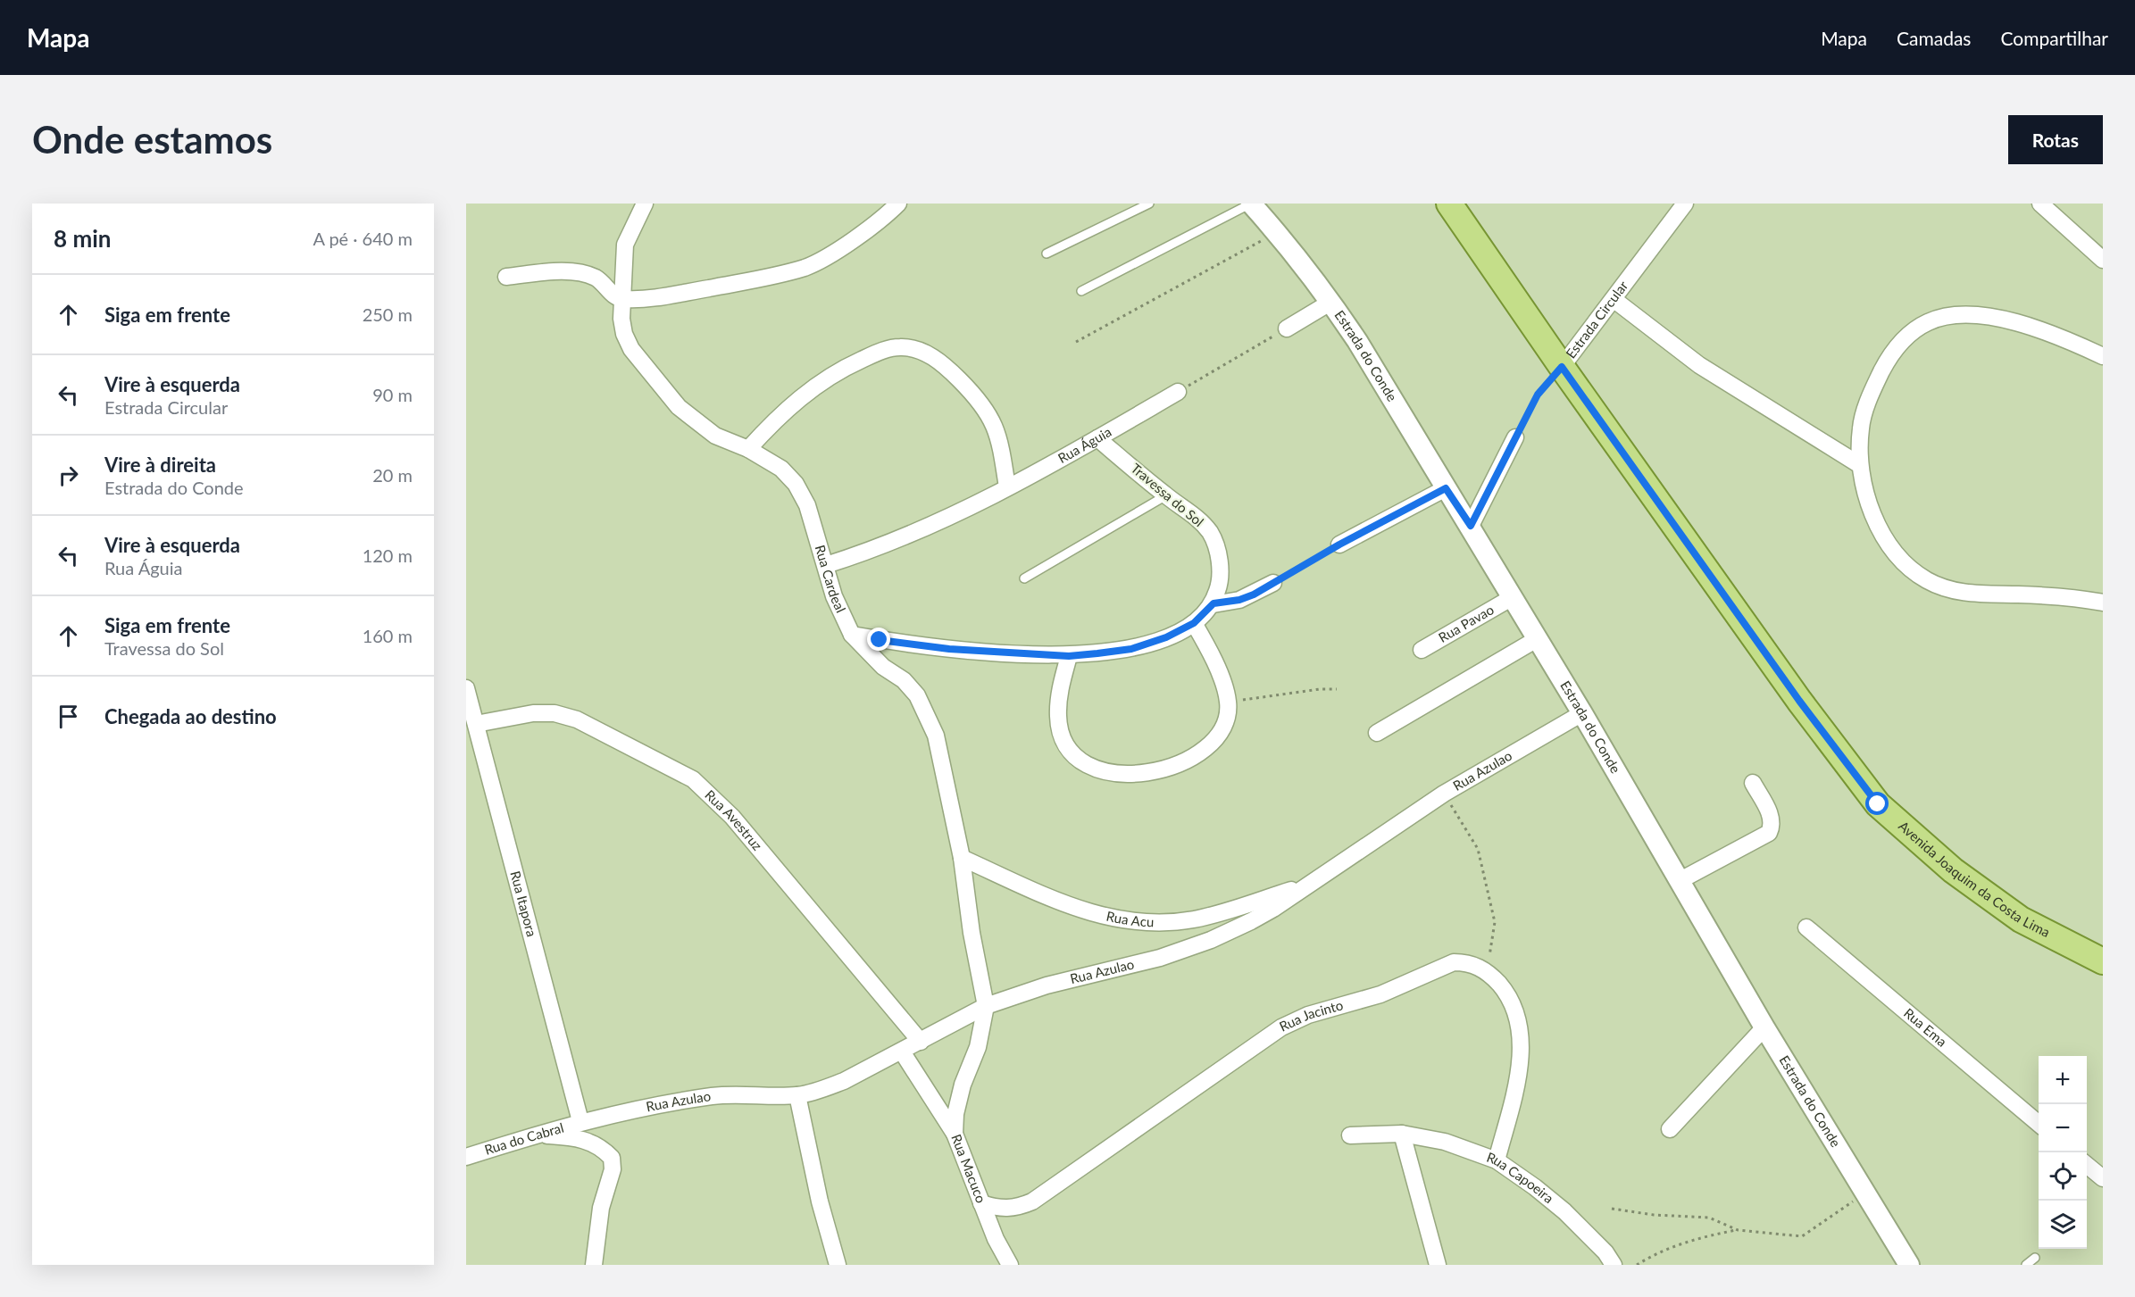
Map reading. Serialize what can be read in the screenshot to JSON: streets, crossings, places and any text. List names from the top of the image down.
{
  "streets": {
    "main road": ["Avenida Joaquim da Costa Lima"],
    "street": [
      "Estrada Circular",
      "Estrada do Conde",
      "Rua Águia",
      "Travessa do Sol",
      "Rua Cardeal",
      "Rua Pavao",
      "Rua Azulao",
      "Rua Avestruz",
      "Rua Itapora",
      "Rua Acu",
      "Rua Jacinto",
      "Rua Ema",
      "Rua do Cabral",
      "Rua Macuco",
      "Rua Capoeira"
    ]
  },
  "crossings": [
    ["Estrada Circular", "Avenida Joaquim da Costa Lima"],
    ["Estrada do Conde", "Rua Pavao"],
    ["Estrada do Conde", "Rua Azulao"],
    ["Rua Águia", "Travessa do Sol"],
    ["Rua Águia", "Rua Cardeal"],
    ["Rua Cardeal", "Rua Azulao"],
    ["Rua Cardeal", "Rua Acu"],
    ["Rua Cardeal", "Rua Macuco"],
    ["Rua Azulao", "Rua Avestruz"],
    ["Rua Azulao", "Rua Itapora"],
    ["Rua Azulao", "Rua Acu"],
    ["Rua Azulao", "Rua do Cabral"],
    ["Rua Azulao", "Rua Macuco"],
    ["Rua Avestruz", "Rua Itapora"],
    ["Rua Itapora", "Rua do Cabral"],
    ["Rua Jacinto", "Rua Macuco"],
    ["Rua Jacinto", "Rua Capoeira"]
  ],
  "page": {
    "header": "Mapa",
    "nav": ["Mapa", "Camadas", "Compartilhar"],
    "buttons": "Rotas",
    "title": "Onde estamos",
    "heading": ["8 min", "A pé · 640 m"],
    "list": [
      ["Siga em frente", "250 m"],
      ["Vire à esquerda", "Estrada Circular", "90 m"],
      ["Vire à direita", "Estrada do Conde", "20 m"],
      ["Vire à esquerda", "Rua Águia", "120 m"],
      ["Siga em frente", "Travessa do Sol", "160 m"],
      "Chegada ao destino"
    ],
    "map_buttons": ["+", "−"]
  }
}
